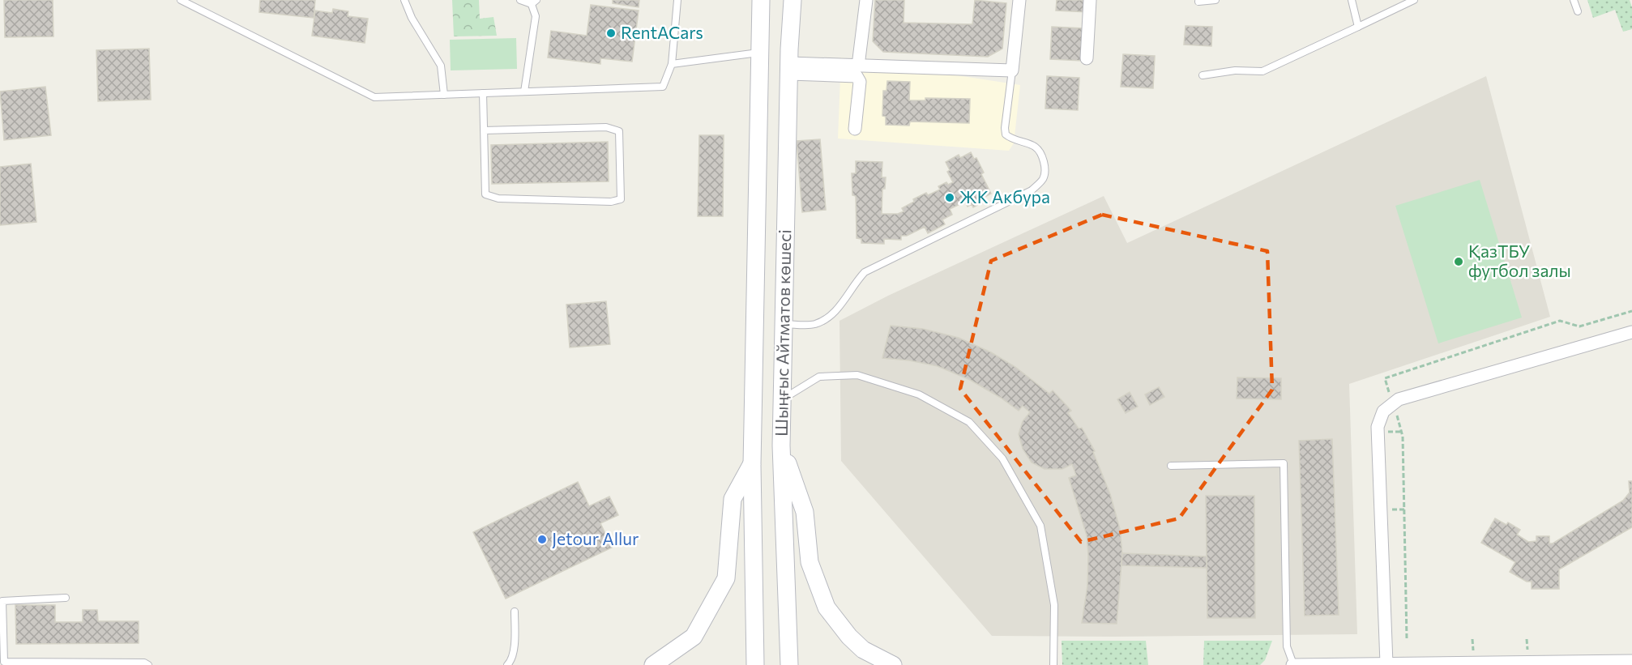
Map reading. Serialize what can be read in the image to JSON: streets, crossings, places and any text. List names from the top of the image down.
{
  "streets": {
    "main road": ["Шыңғыс Айтматов көшесі"]
  },
  "places": [
    "RentACars",
    "ЖК Акбура",
    "ҚазТБУ футбол залы",
    "Jetour Allur"
  ]
}
